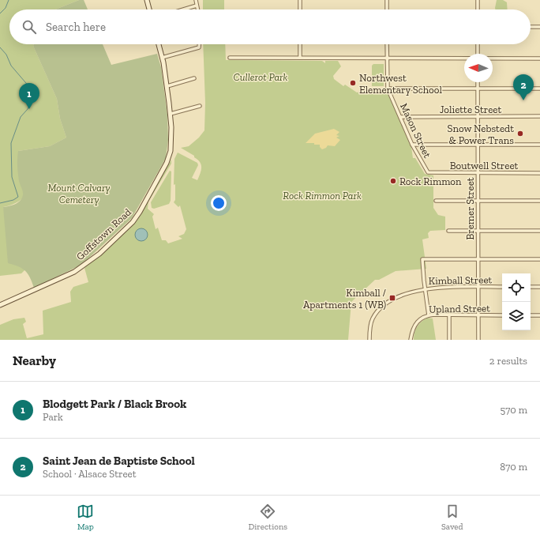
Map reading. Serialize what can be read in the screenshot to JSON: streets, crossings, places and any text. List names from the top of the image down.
{
  "streets": {
    "main road": ["Goffstown Road"],
    "street": [
      "Joliette Street",
      "Mason Street",
      "Boutwell Street",
      "Bremer Street",
      "Kimball Street",
      "Upland Street"
    ]
  },
  "crossings": [
    ["Joliette Street", "Mason Street"],
    ["Joliette Street", "Bremer Street"],
    ["Mason Street", "Boutwell Street"],
    ["Boutwell Street", "Bremer Street"],
    ["Bremer Street", "Kimball Street"],
    ["Bremer Street", "Upland Street"]
  ],
  "parks": ["Cullerot Park", "Mount Calvary Cemetery", "Rock Rimmon Park"],
  "places": {
    "other": ["Northwest Elementary School", "Snow Nebstedt & Power Trans", "Rock Rimmon"],
    "transit": ["Kimball / Apartments 1 (WB)"]
  },
  "north": "left",
  "page": {
    "search": "Search here",
    "pins": ["2", "1"],
    "heading": ["Nearby", "2 results"],
    "list": [
      {
        "mark": "1",
        "name": "Blodgett Park / Black Brook",
        "note": "Park",
        "value": "570 m"
      },
      {
        "mark": "2",
        "name": "Saint Jean de Baptiste School",
        "note": "School · Alsace Street",
        "value": "870 m"
      }
    ],
    "nav": ["Map", "Directions", "Saved"]
  }
}
